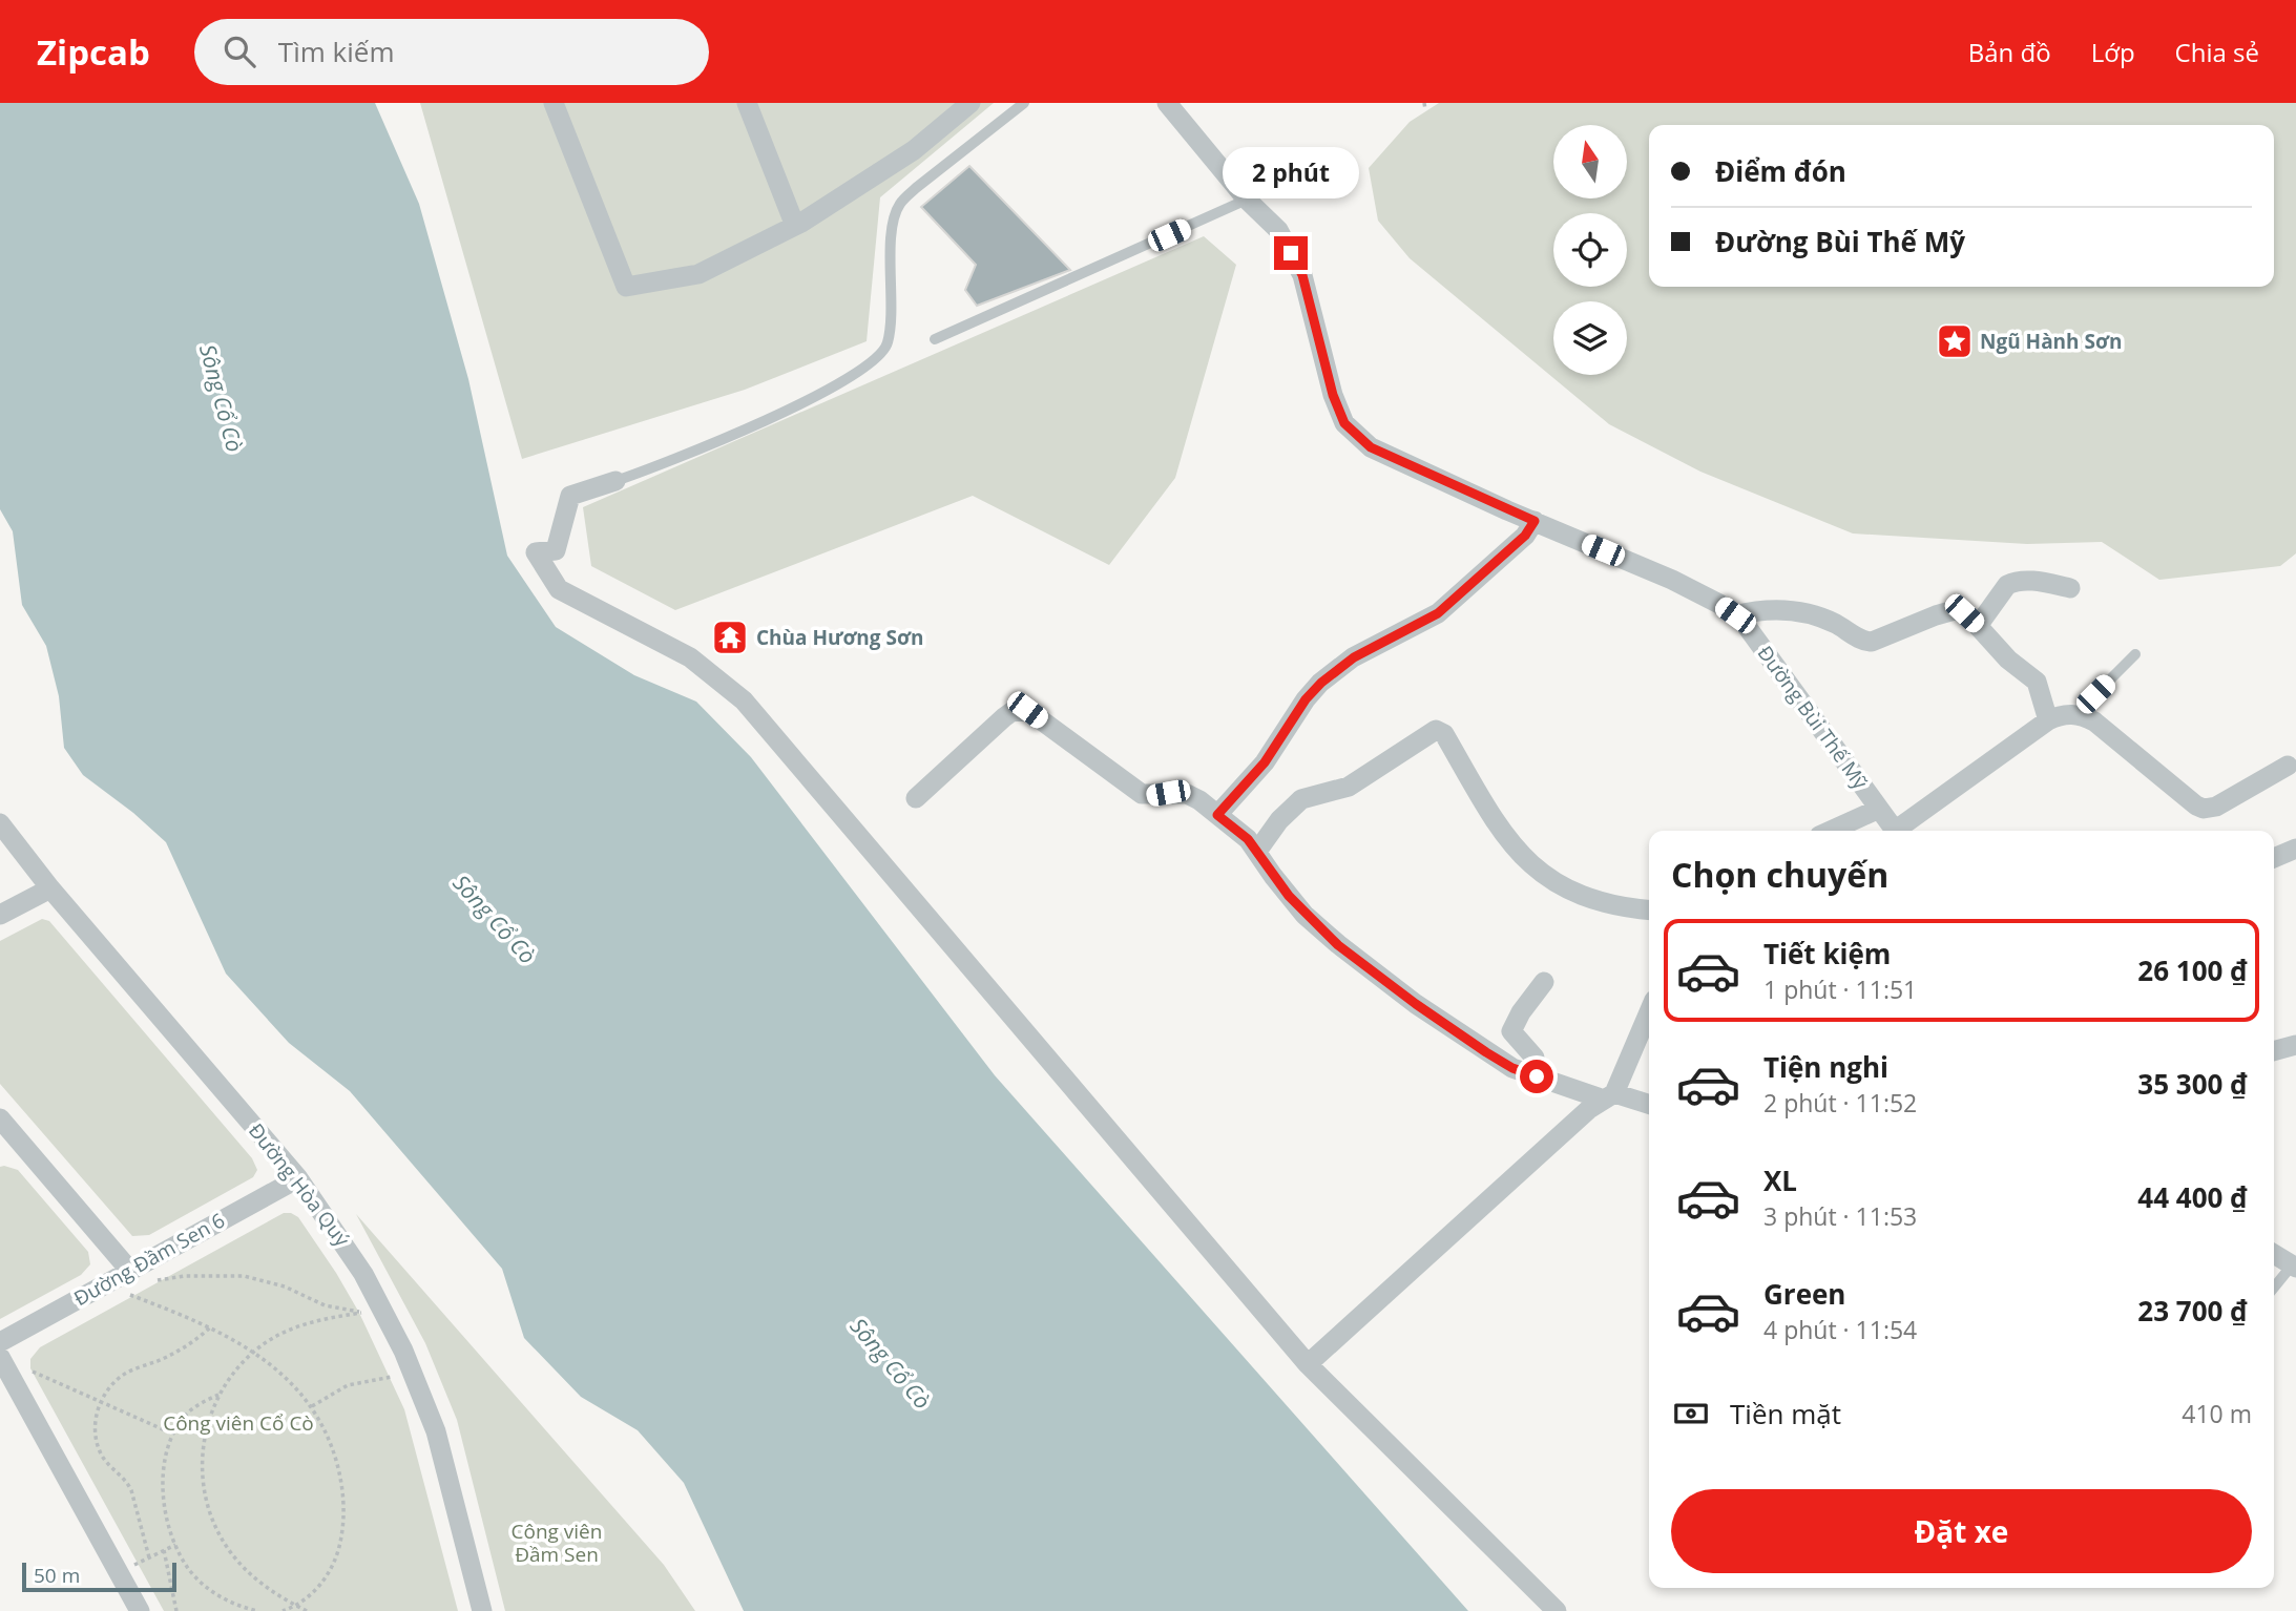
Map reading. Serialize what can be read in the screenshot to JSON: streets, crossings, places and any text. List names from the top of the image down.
{
  "streets": {
    "street": ["Đường Bùi Thế Mỹ", "Đường Hòa Quý", "Đường Đầm Sen 6"]
  },
  "crossings": [
    ["Đường Hòa Quý", "Đường Đầm Sen 6"]
  ],
  "water": ["Sông Cổ Cò"],
  "parks": ["Công viên Cổ Cò", "Công viên Đầm Sen"],
  "places": {
    "place": ["Ngũ Hành Sơn"],
    "temple": ["Chùa Hương Sơn"]
  },
  "scale_bar": "50 m",
  "north": "top",
  "page": {
    "header": "Zipcab",
    "search": "Tìm kiếm",
    "nav": ["Bản đồ", "Lớp", "Chia sẻ"],
    "banner": ["Điểm đón", "Đường Bùi Thế Mỹ"],
    "bubble": "2 phút",
    "heading": "Chọn chuyến",
    "list": [
      {
        "name": "Tiết kiệm",
        "note": "1 phút · 11:51",
        "value": "26 100 ₫"
      },
      {
        "name": "Tiện nghi",
        "note": "2 phút · 11:52",
        "value": "35 300 ₫"
      },
      {
        "name": "XL",
        "note": "3 phút · 11:53",
        "value": "44 400 ₫"
      },
      {
        "name": "Green",
        "note": "4 phút · 11:54",
        "value": "23 700 ₫"
      }
    ],
    "pay": ["Tiền mặt", "410 m"],
    "buttons": "Đặt xe",
    "scale": "50 m"
  }
}
